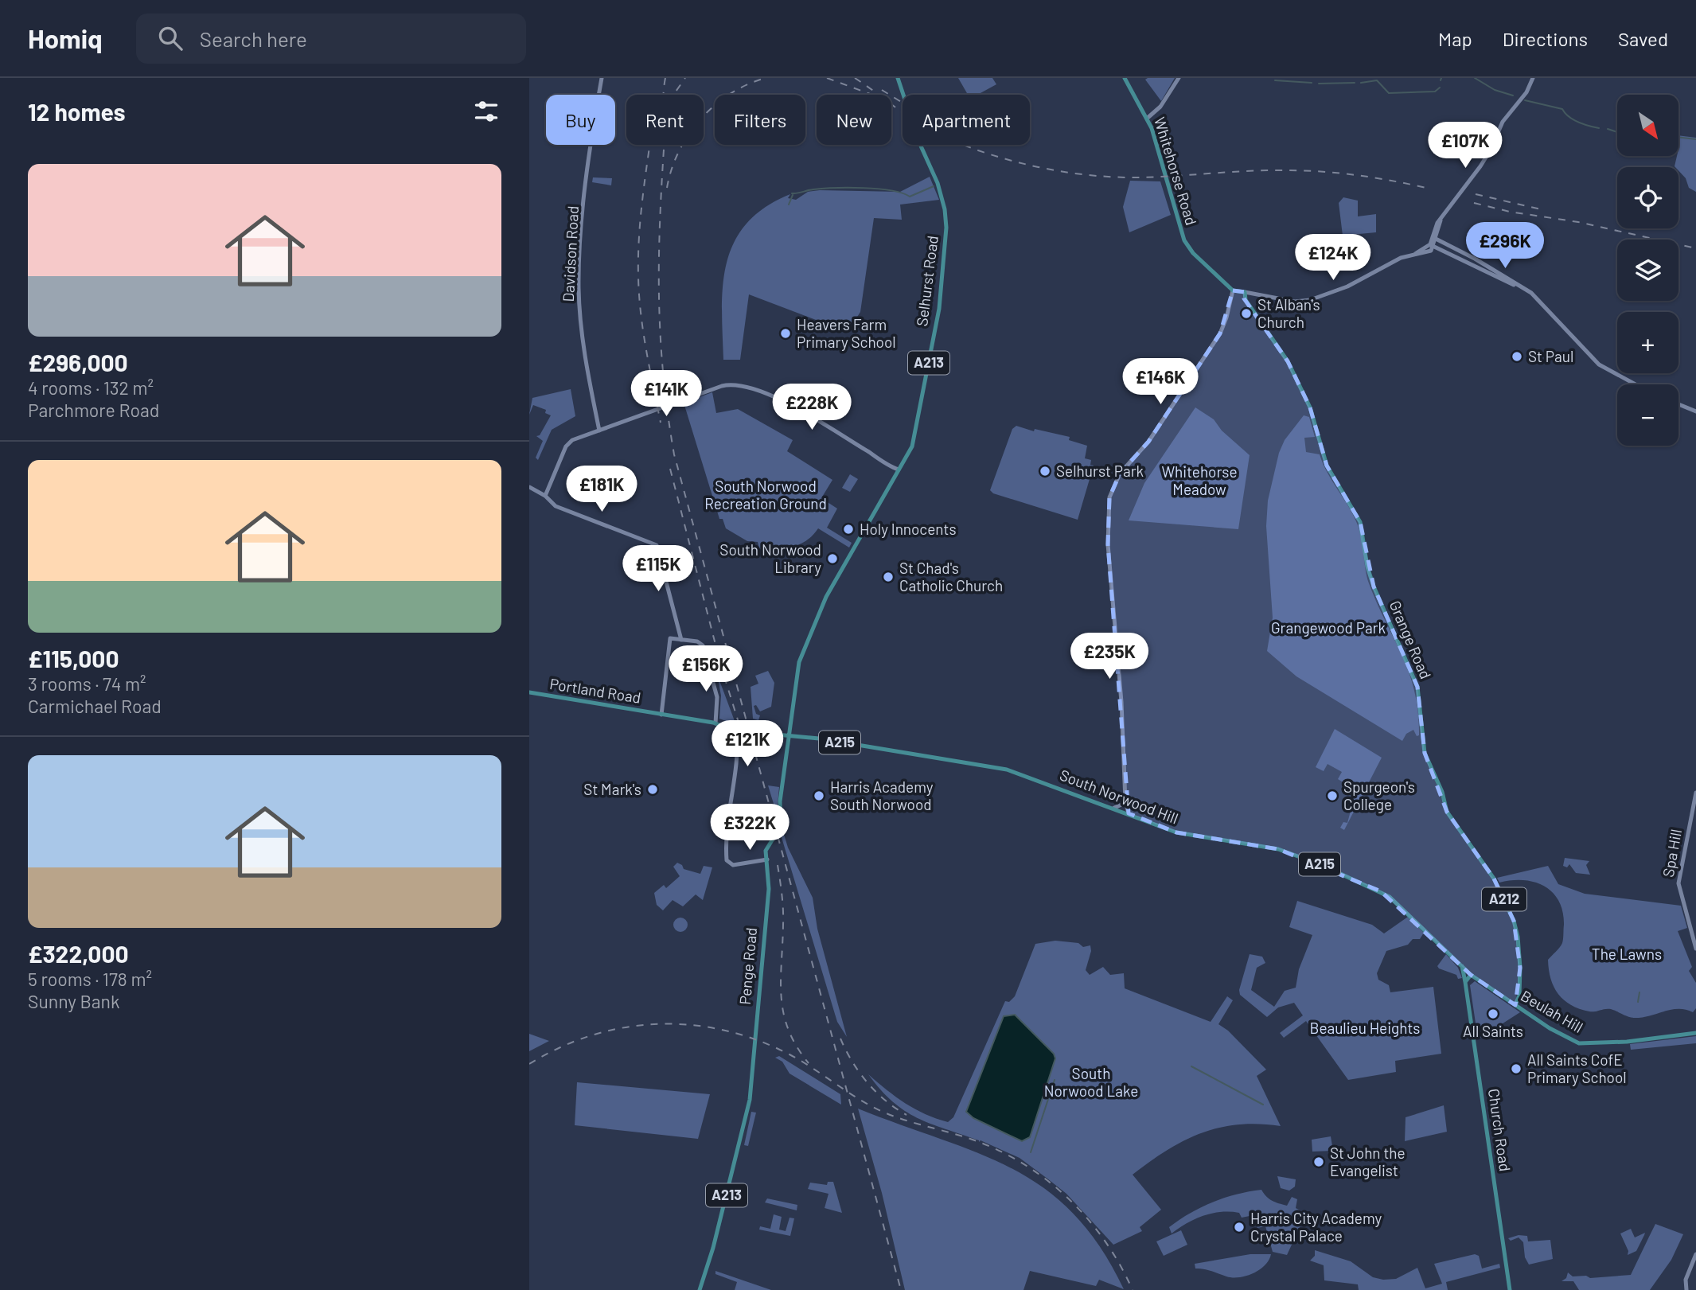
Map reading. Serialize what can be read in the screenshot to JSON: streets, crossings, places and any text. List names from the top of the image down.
{
  "streets": {
    "main road": [
      "Whitehorse Road",
      "Selhurst Road",
      "A213",
      "Grange Road",
      "Portland Road",
      "A215",
      "South Norwood Hill",
      "A212",
      "Penge Road",
      "Beulah Hill",
      "Church Road"
    ],
    "street": ["Davidson Road", "Spa Hill"]
  },
  "crossings": [
    ["Selhurst Road", "Portland Road"],
    ["Selhurst Road", "South Norwood Hill"],
    ["Selhurst Road", "Penge Road"],
    ["Grange Road", "Beulah Hill"],
    ["Portland Road", "South Norwood Hill"],
    ["Portland Road", "Penge Road"],
    ["South Norwood Hill", "Penge Road"],
    ["South Norwood Hill", "Beulah Hill"],
    ["South Norwood Hill", "Church Road"]
  ],
  "parks": [
    "Whitehorse Meadow",
    "South Norwood Recreation Ground",
    "Grangewood Park",
    "The Lawns",
    "Beaulieu Heights",
    "South Norwood Lake"
  ],
  "places": [
    "St Alban's Church",
    "Heavers Farm Primary School",
    "St Paul",
    "Selhurst Park",
    "Holy Innocents",
    "South Norwood Library",
    "St Chad's Catholic Church",
    "St Mark's",
    "Harris Academy South Norwood",
    "Spurgeon's College",
    "All Saints",
    "All Saints CofE Primary School",
    "St John the Evangelist",
    "Harris City Academy Crystal Palace"
  ],
  "north": "bottom right",
  "page": {
    "header": "Homiq",
    "search": "Search here",
    "nav": ["Map", "Directions", "Saved"],
    "heading": "12 homes",
    "map_buttons": ["+", "−"],
    "chip": [
      "Buy",
      "Rent",
      "Filters",
      "New",
      "Apartment"
    ],
    "price": [
      "£107K",
      "£296K",
      "£124K",
      "£146K",
      "£141K",
      "£228K",
      "£181K",
      "£115K",
      "£235K",
      "£156K",
      "£121K",
      "£322K"
    ],
    "list": [
      {
        "name": "£296,000",
        "note": "4 rooms · 132 m² · Parchmore Road"
      },
      {
        "name": "£115,000",
        "note": "3 rooms · 74 m² · Carmichael Road"
      },
      {
        "name": "£322,000",
        "note": "5 rooms · 178 m² · Sunny Bank"
      }
    ]
  }
}
